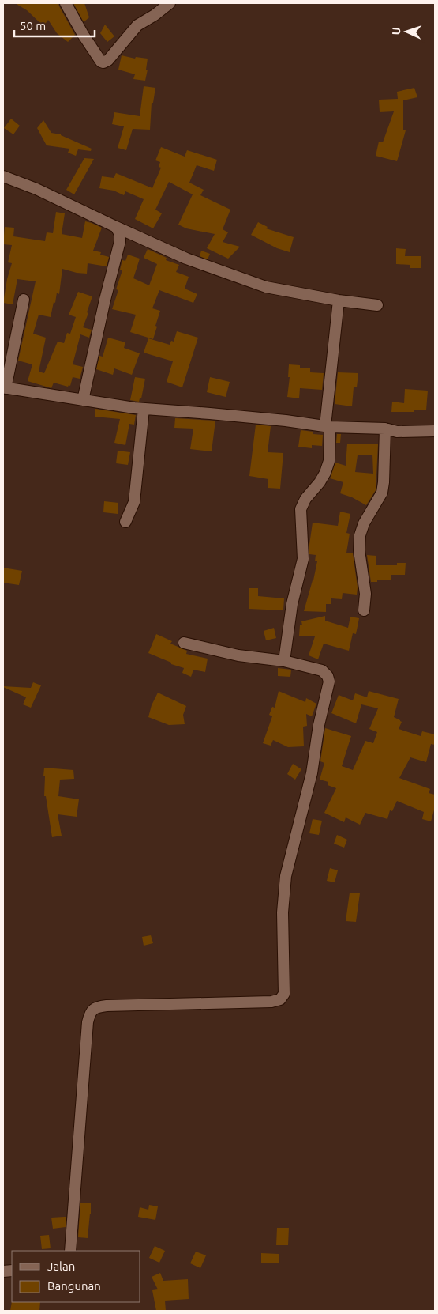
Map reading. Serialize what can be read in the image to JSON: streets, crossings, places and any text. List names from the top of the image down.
{
  "legend": ["Jalan", "Bangunan"],
  "scale_bar": "50 m",
  "north": "left"
}
